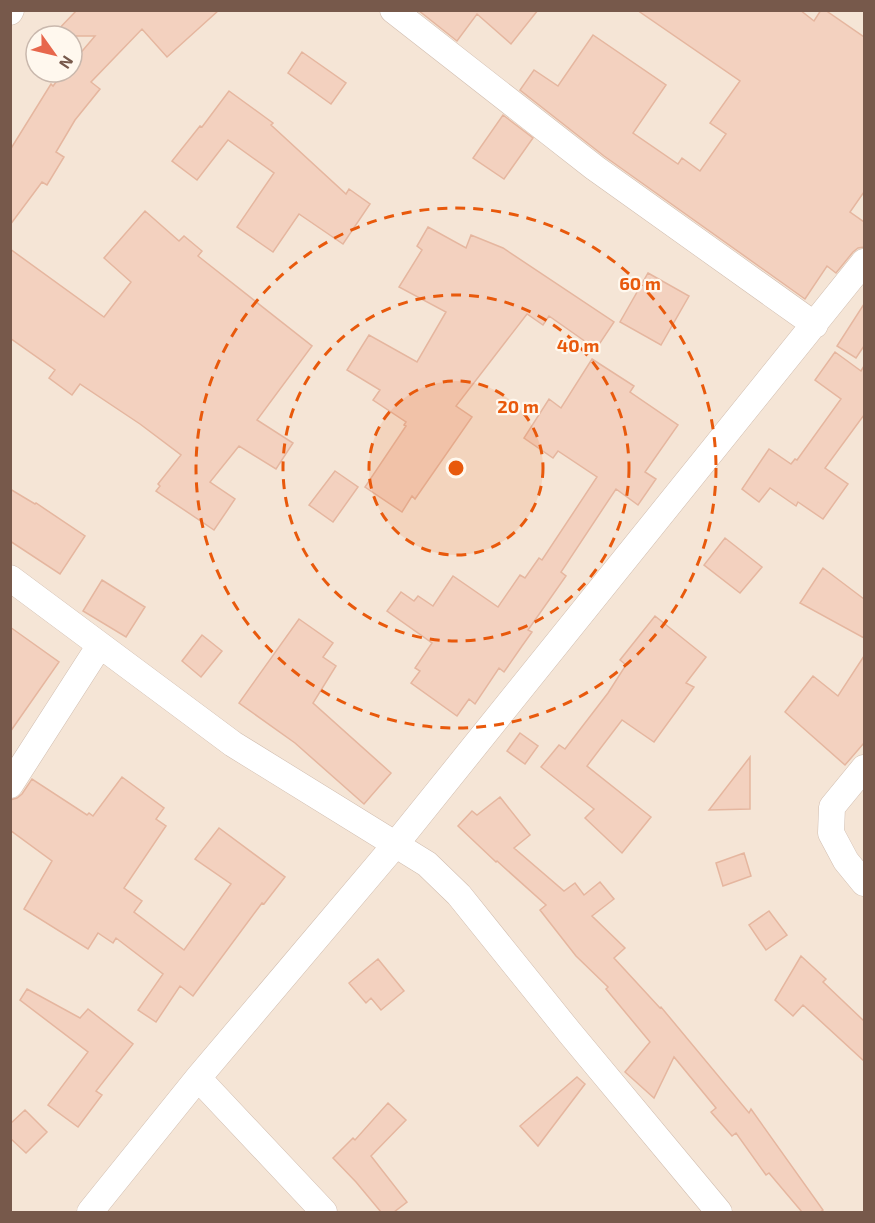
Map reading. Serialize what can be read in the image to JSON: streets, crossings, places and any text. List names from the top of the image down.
{
  "north": "bottom right",
  "rings": ["60 m", "40 m", "20 m"]
}
